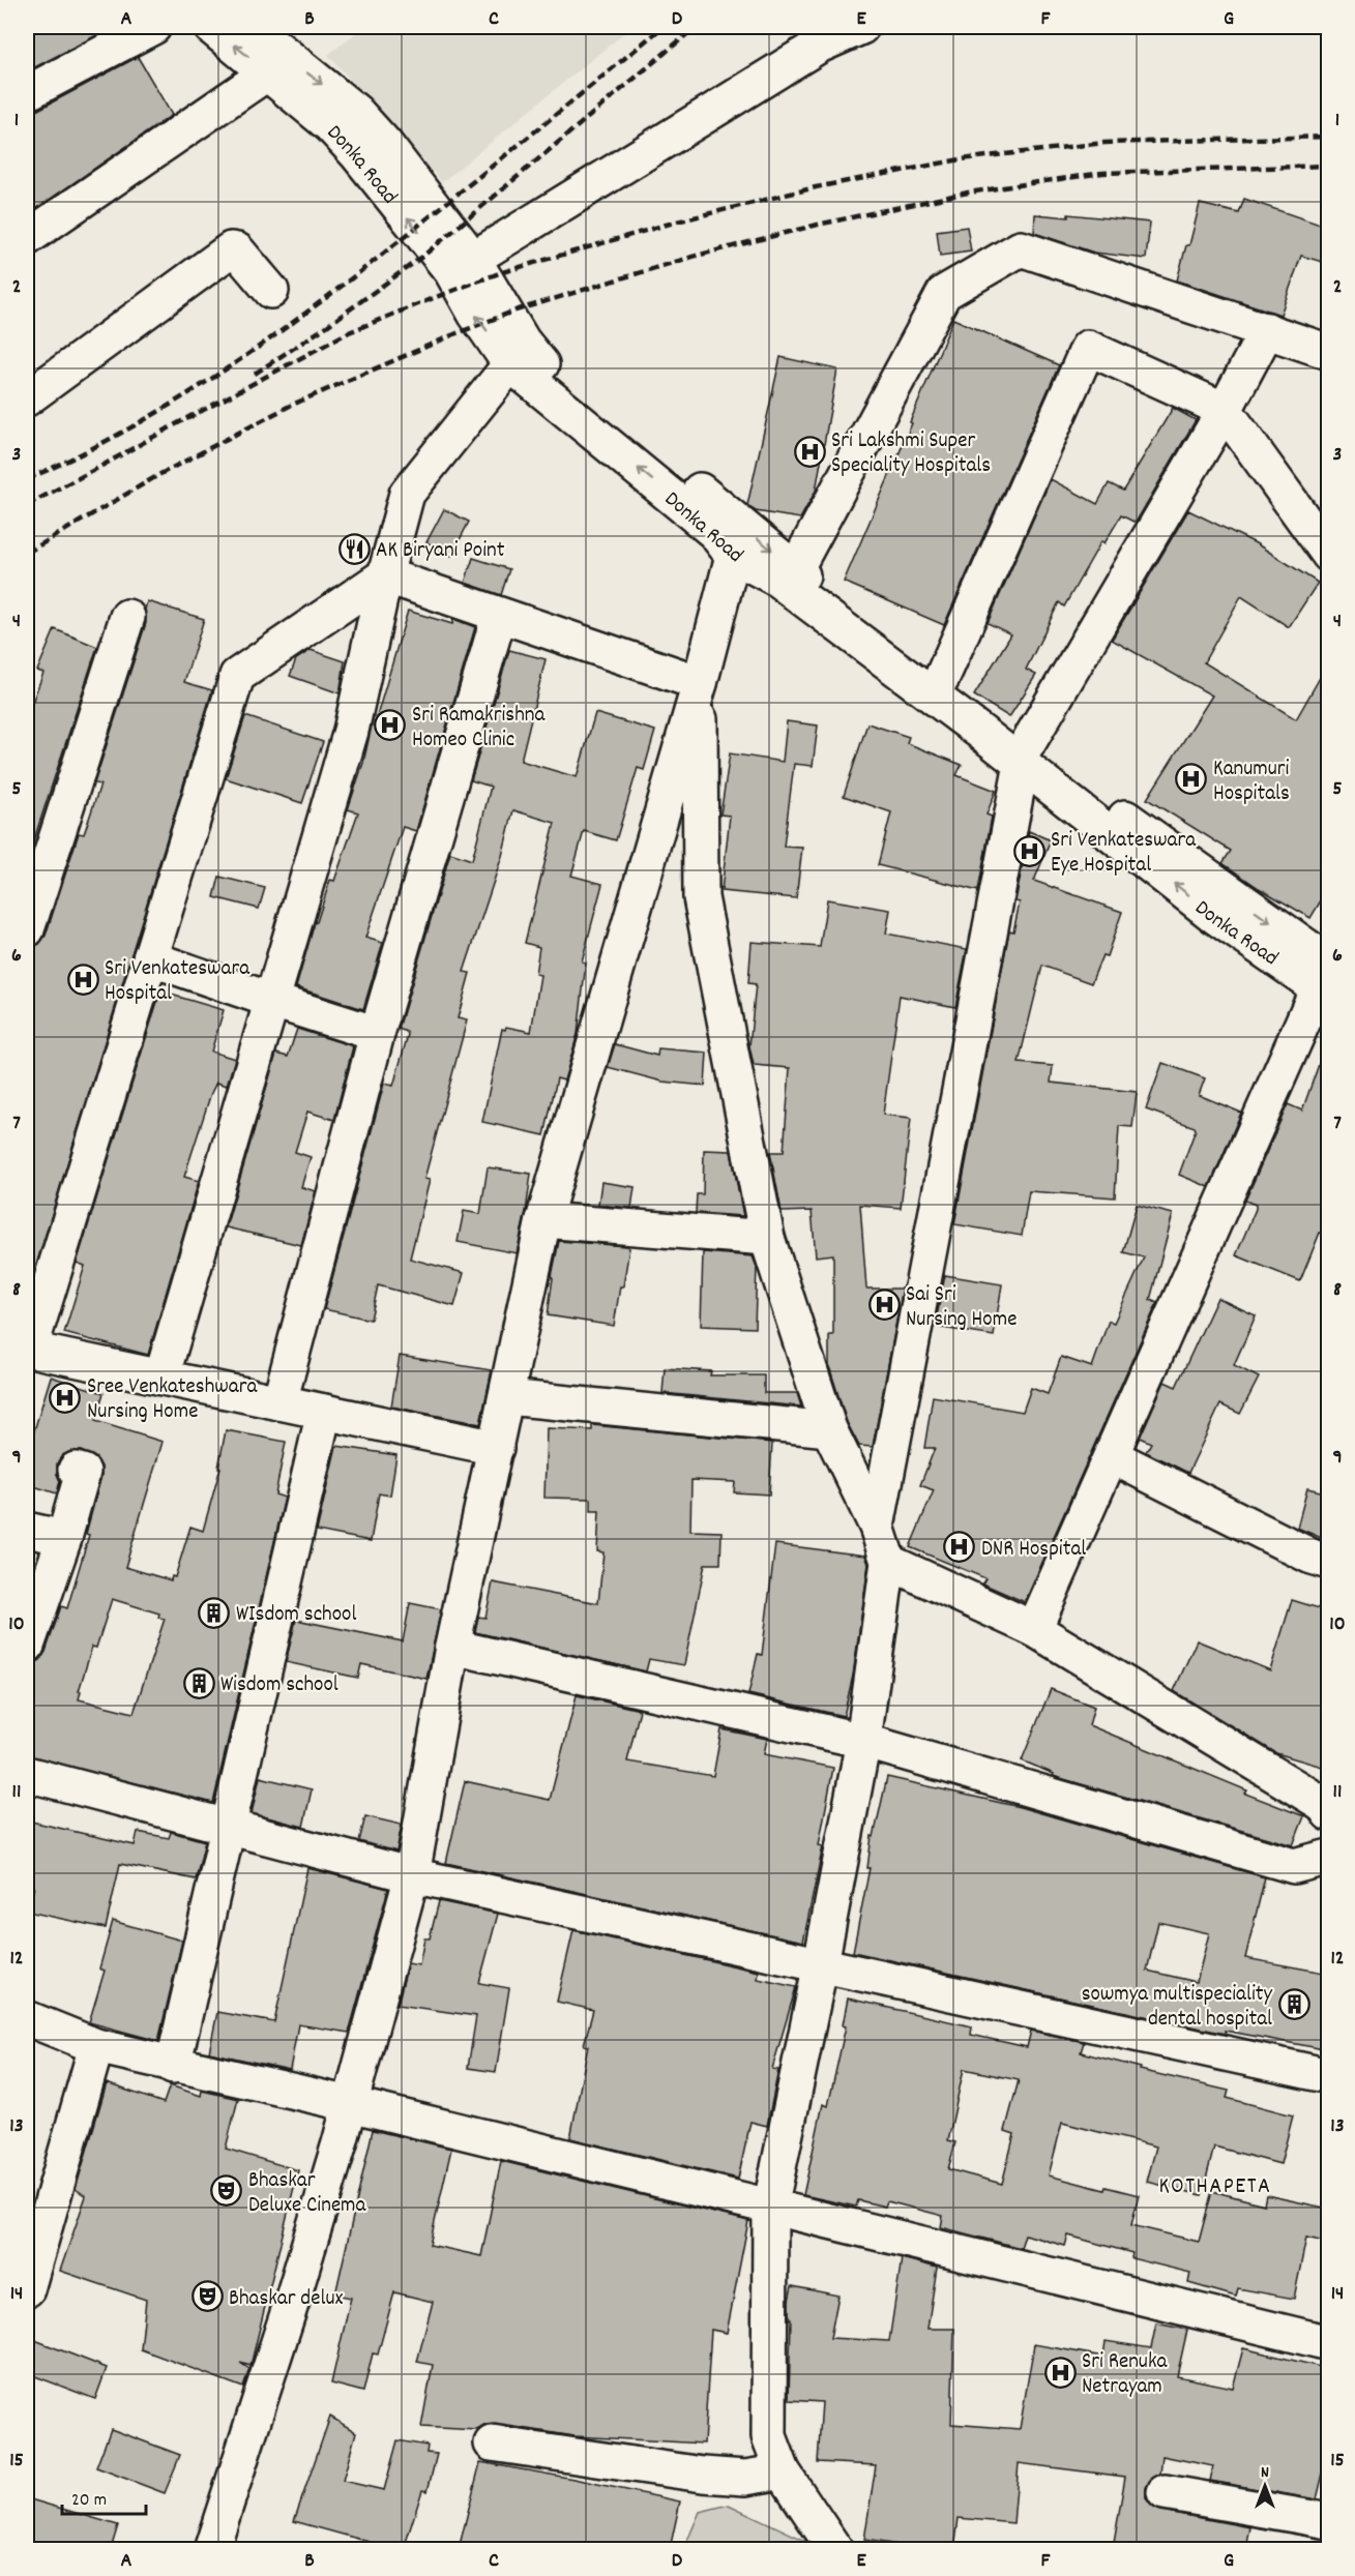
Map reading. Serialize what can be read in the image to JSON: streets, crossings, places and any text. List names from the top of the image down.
{
  "streets": {
    "street": ["Donka Road"]
  },
  "districts": ["KOTHAPETA"],
  "places": {
    "hospital": [
      "Sri Lakshmi Super Speciality Hospitals",
      "Sri Ramakrishna Homeo Clinic",
      "Kanumuri Hospitals",
      "Sri Venkateswara Eye Hospital",
      "Sri Venkateswara Hospital",
      "Sai Sri Nursing Home",
      "Sree Venkateshwara Nursing Home",
      "DNR Hospital",
      "Sri Renuka Netrayam"
    ],
    "restaurant": ["AK Biryani Point"],
    "building": ["WIsdom school", "Wisdom school", "sowmya multispeciality dental hospital"],
    "theatre": ["Bhaskar Deluxe Cinema", "Bhaskar delux"]
  },
  "scale_bar": "20 m",
  "north": "top",
  "grid": {
    "columns": [
      "A",
      "B",
      "C",
      "D",
      "E",
      "F",
      "G"
    ],
    "rows": [
      "1",
      "2",
      "3",
      "4",
      "5",
      "6",
      "7",
      "8",
      "9",
      "10",
      "11",
      "12",
      "13",
      "14",
      "15"
    ]
  }
}
